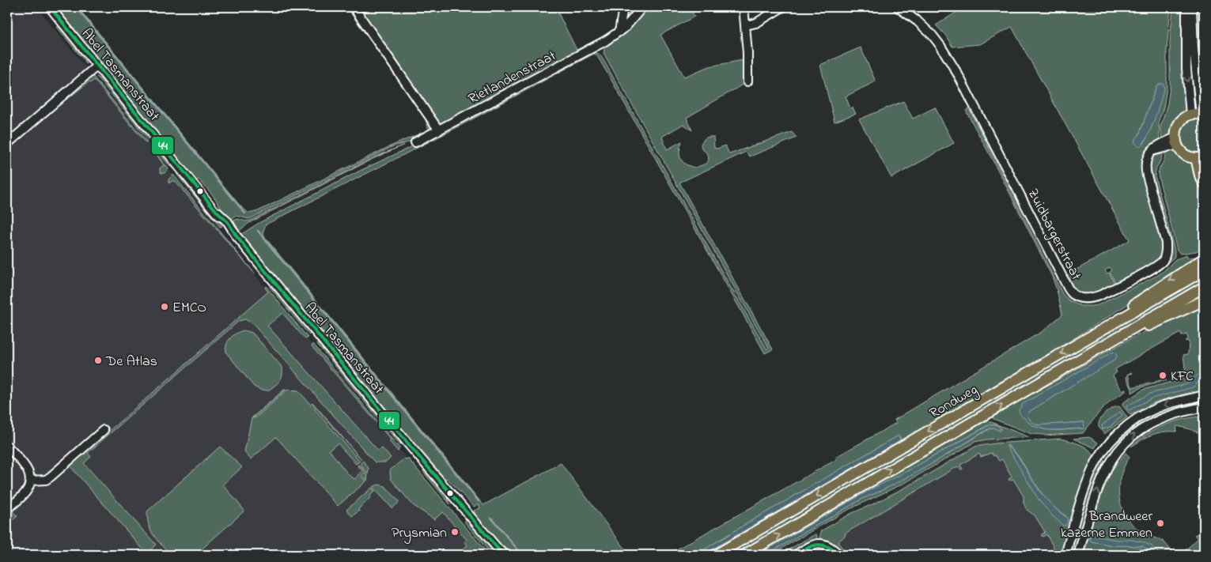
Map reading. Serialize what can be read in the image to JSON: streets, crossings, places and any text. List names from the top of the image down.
{
  "streets": {
    "main road": ["Rondweg"],
    "street": ["Abel Tasmanstraat", "Rietlandenstraat", "Zuidbargerstraat"]
  },
  "places": [
    "EMCO",
    "De Atlas",
    "KFC",
    "Brandweer kazerne Emmen",
    "Prysmian"
  ],
  "lines": ["transit line 44"]
}
